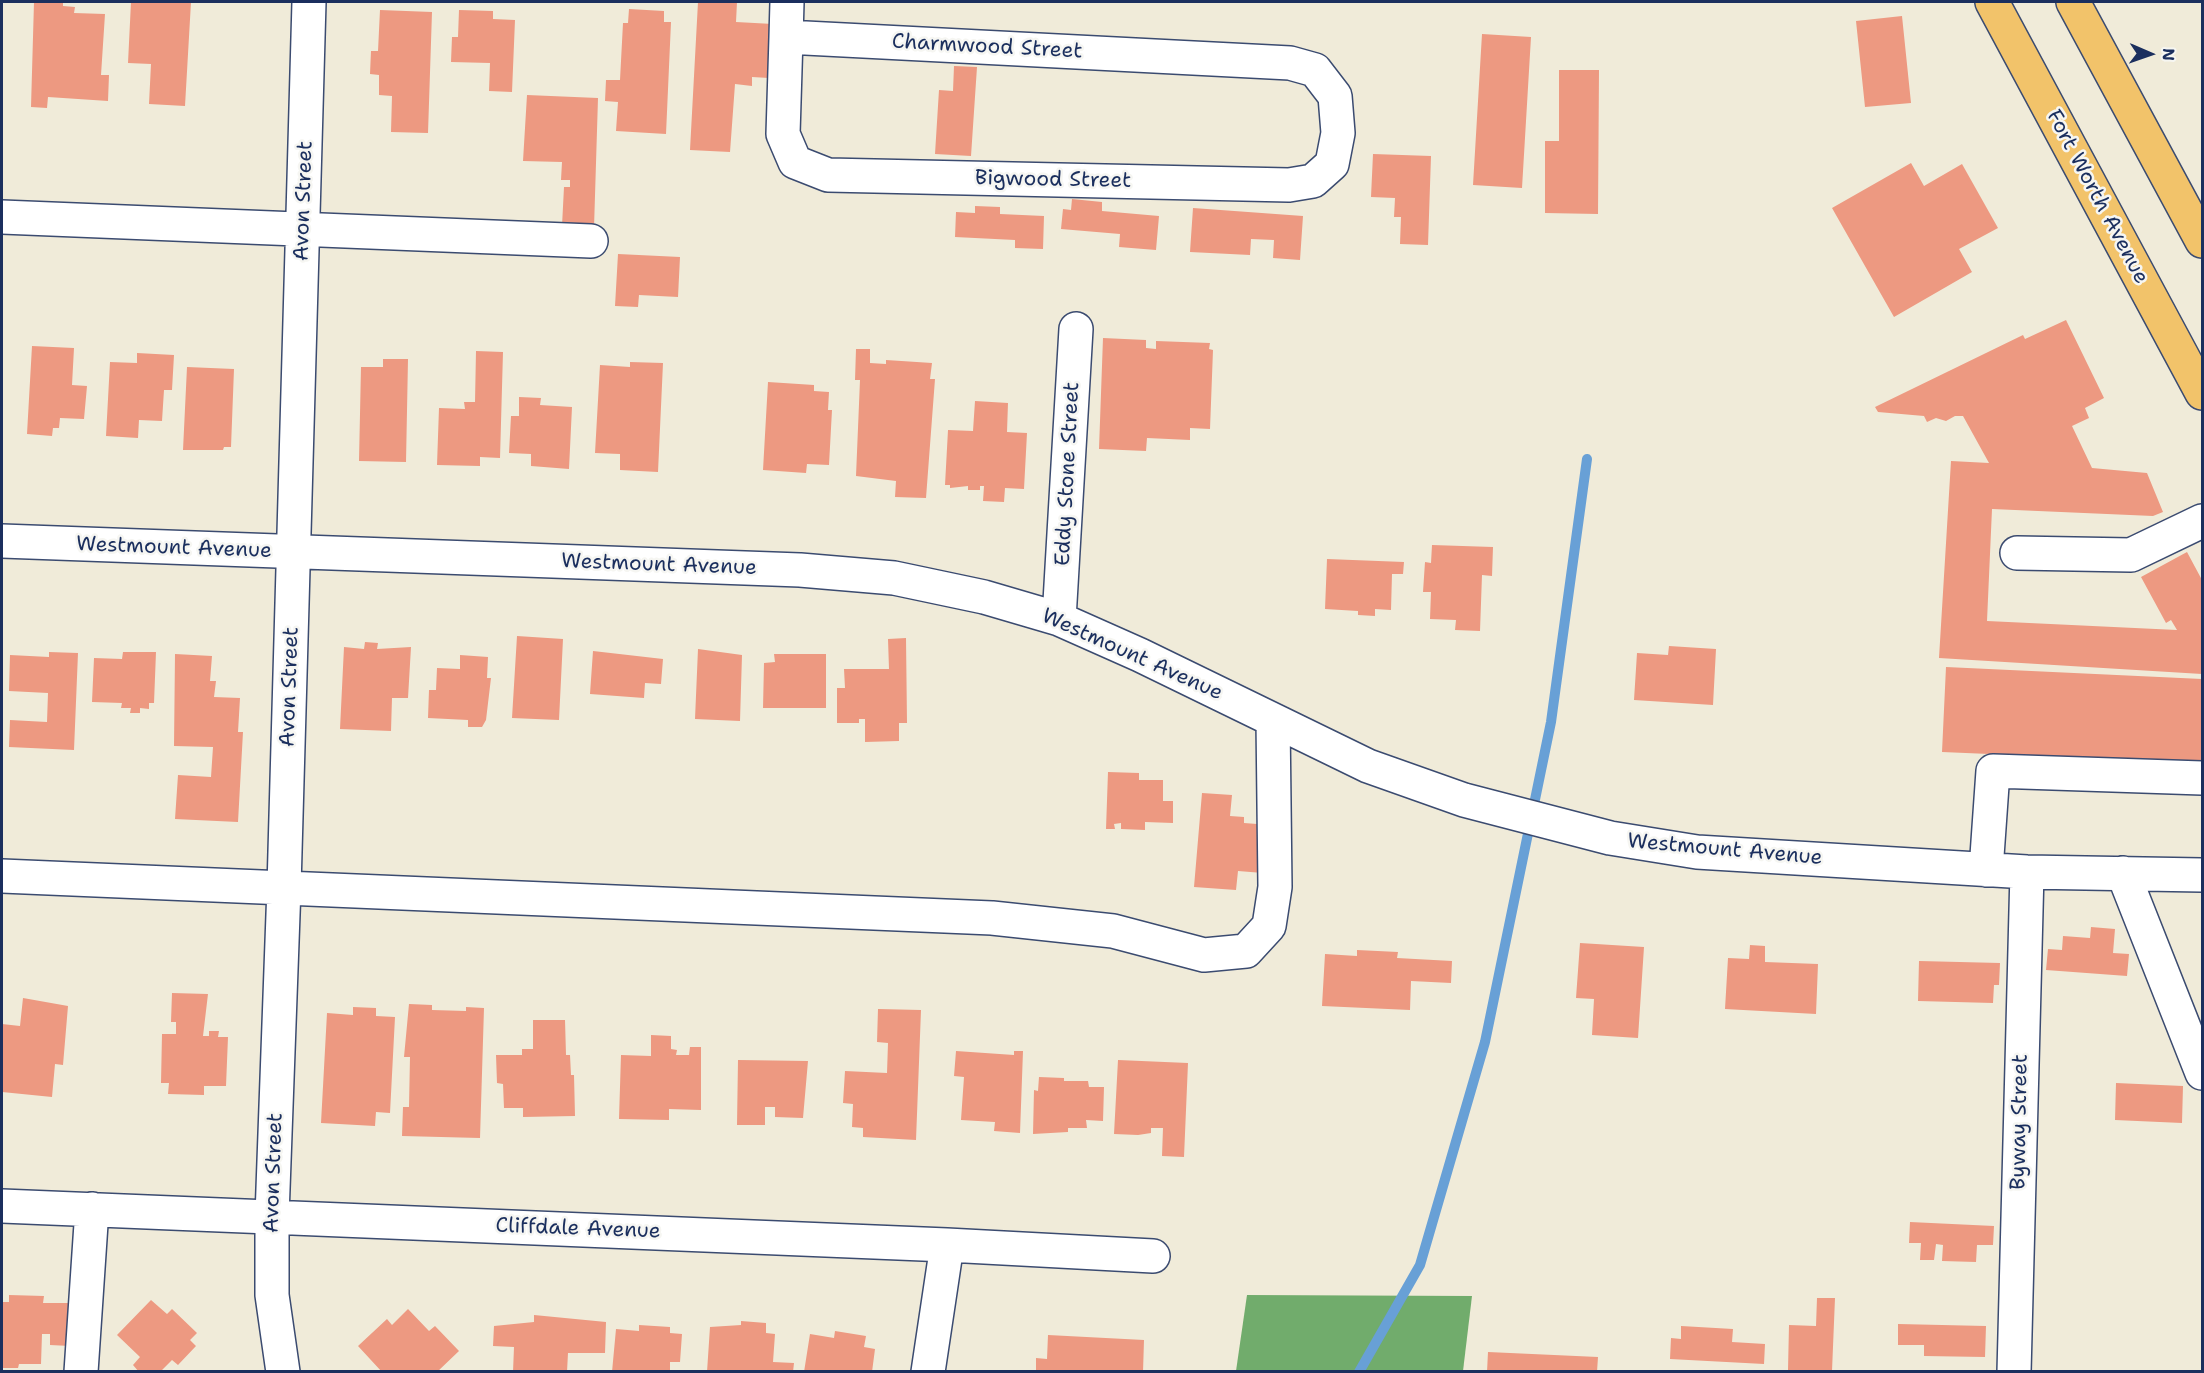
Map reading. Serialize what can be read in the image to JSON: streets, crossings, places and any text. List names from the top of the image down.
{
  "streets": {
    "main road": ["Fort Worth Avenue"],
    "street": [
      "Charmwood Street",
      "Bigwood Street",
      "Avon Street",
      "Eddy Stone Street",
      "Westmount Avenue",
      "Byway Street",
      "Cliffdale Avenue"
    ]
  },
  "crossings": [
    ["Charmwood Street", "Bigwood Street"],
    ["Avon Street", "Westmount Avenue"],
    ["Avon Street", "Cliffdale Avenue"],
    ["Eddy Stone Street", "Westmount Avenue"],
    ["Westmount Avenue", "Byway Street"]
  ],
  "north": "right"
}
